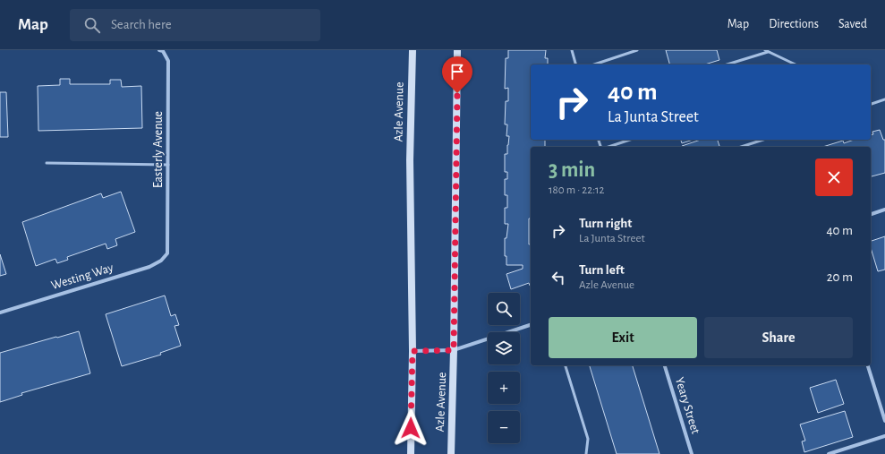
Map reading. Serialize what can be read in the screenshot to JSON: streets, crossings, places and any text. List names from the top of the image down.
{
  "streets": {
    "main road": ["Azle Avenue"],
    "street": ["Easterly Avenue", "Westing Way", "Yeary Street"]
  },
  "crossings": [
    ["Easterly Avenue", "Westing Way"]
  ],
  "page": {
    "header": "Map",
    "search": "Search here",
    "nav": ["Map", "Directions", "Saved"],
    "turn": ["40 m", "La Junta Street"],
    "heading": ["3 min", "180 m · 22:12"],
    "list": [
      {
        "name": "Turn right",
        "note": "La Junta Street",
        "value": "40 m"
      },
      {
        "name": "Turn left",
        "note": "Azle Avenue",
        "value": "20 m"
      }
    ],
    "map_buttons": ["+", "−"],
    "buttons": ["Exit", "Share"]
  }
}
